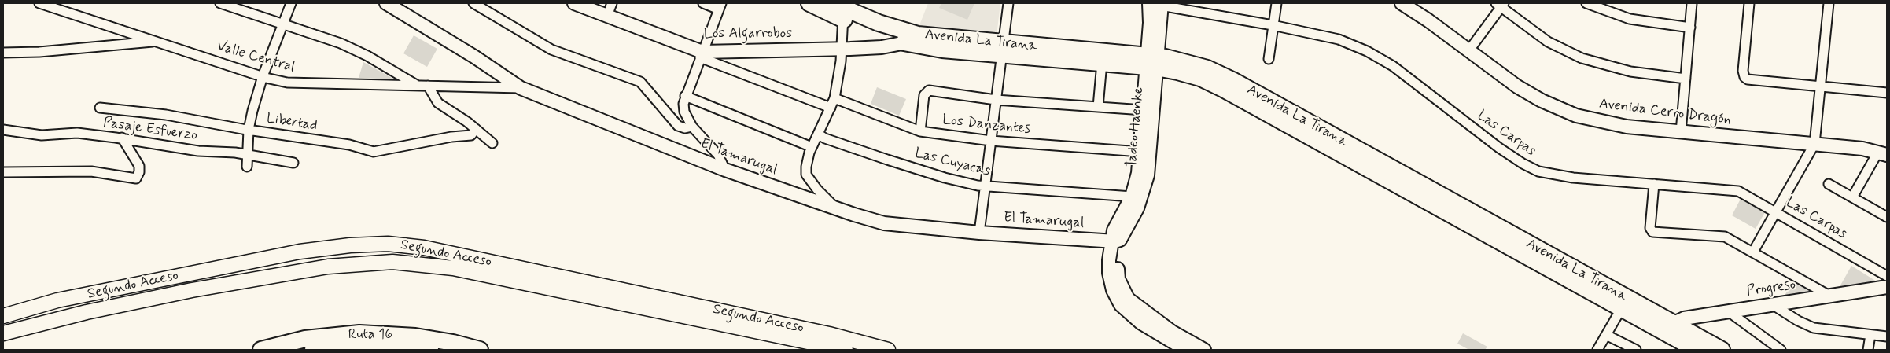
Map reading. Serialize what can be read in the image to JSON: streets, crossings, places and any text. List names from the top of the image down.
{
  "streets": {
    "highway": ["Avenida La Tirana", "Ruta 16"],
    "main road": ["Segundo Acceso"],
    "street": [
      "Los Algarrobos",
      "Valle Central",
      "Avenida Cerro Dragón",
      "Libertad",
      "Los Danzantes",
      "Tadeo Haenke",
      "Pasaje Esfuerzo",
      "Las Carpas",
      "El Tamarugal",
      "Las Cuyacas",
      "Progreso"
    ]
  },
  "crossings": [
    ["Los Algarrobos", "Avenida La Tirana"],
    ["Avenida La Tirana", "Tadeo Haenke"],
    ["Avenida La Tirana", "Progreso"],
    ["Valle Central", "El Tamarugal"],
    ["Los Danzantes", "Tadeo Haenke"],
    ["Tadeo Haenke", "Las Carpas"],
    ["Tadeo Haenke", "El Tamarugal"],
    ["Tadeo Haenke", "Las Cuyacas"]
  ]
}
